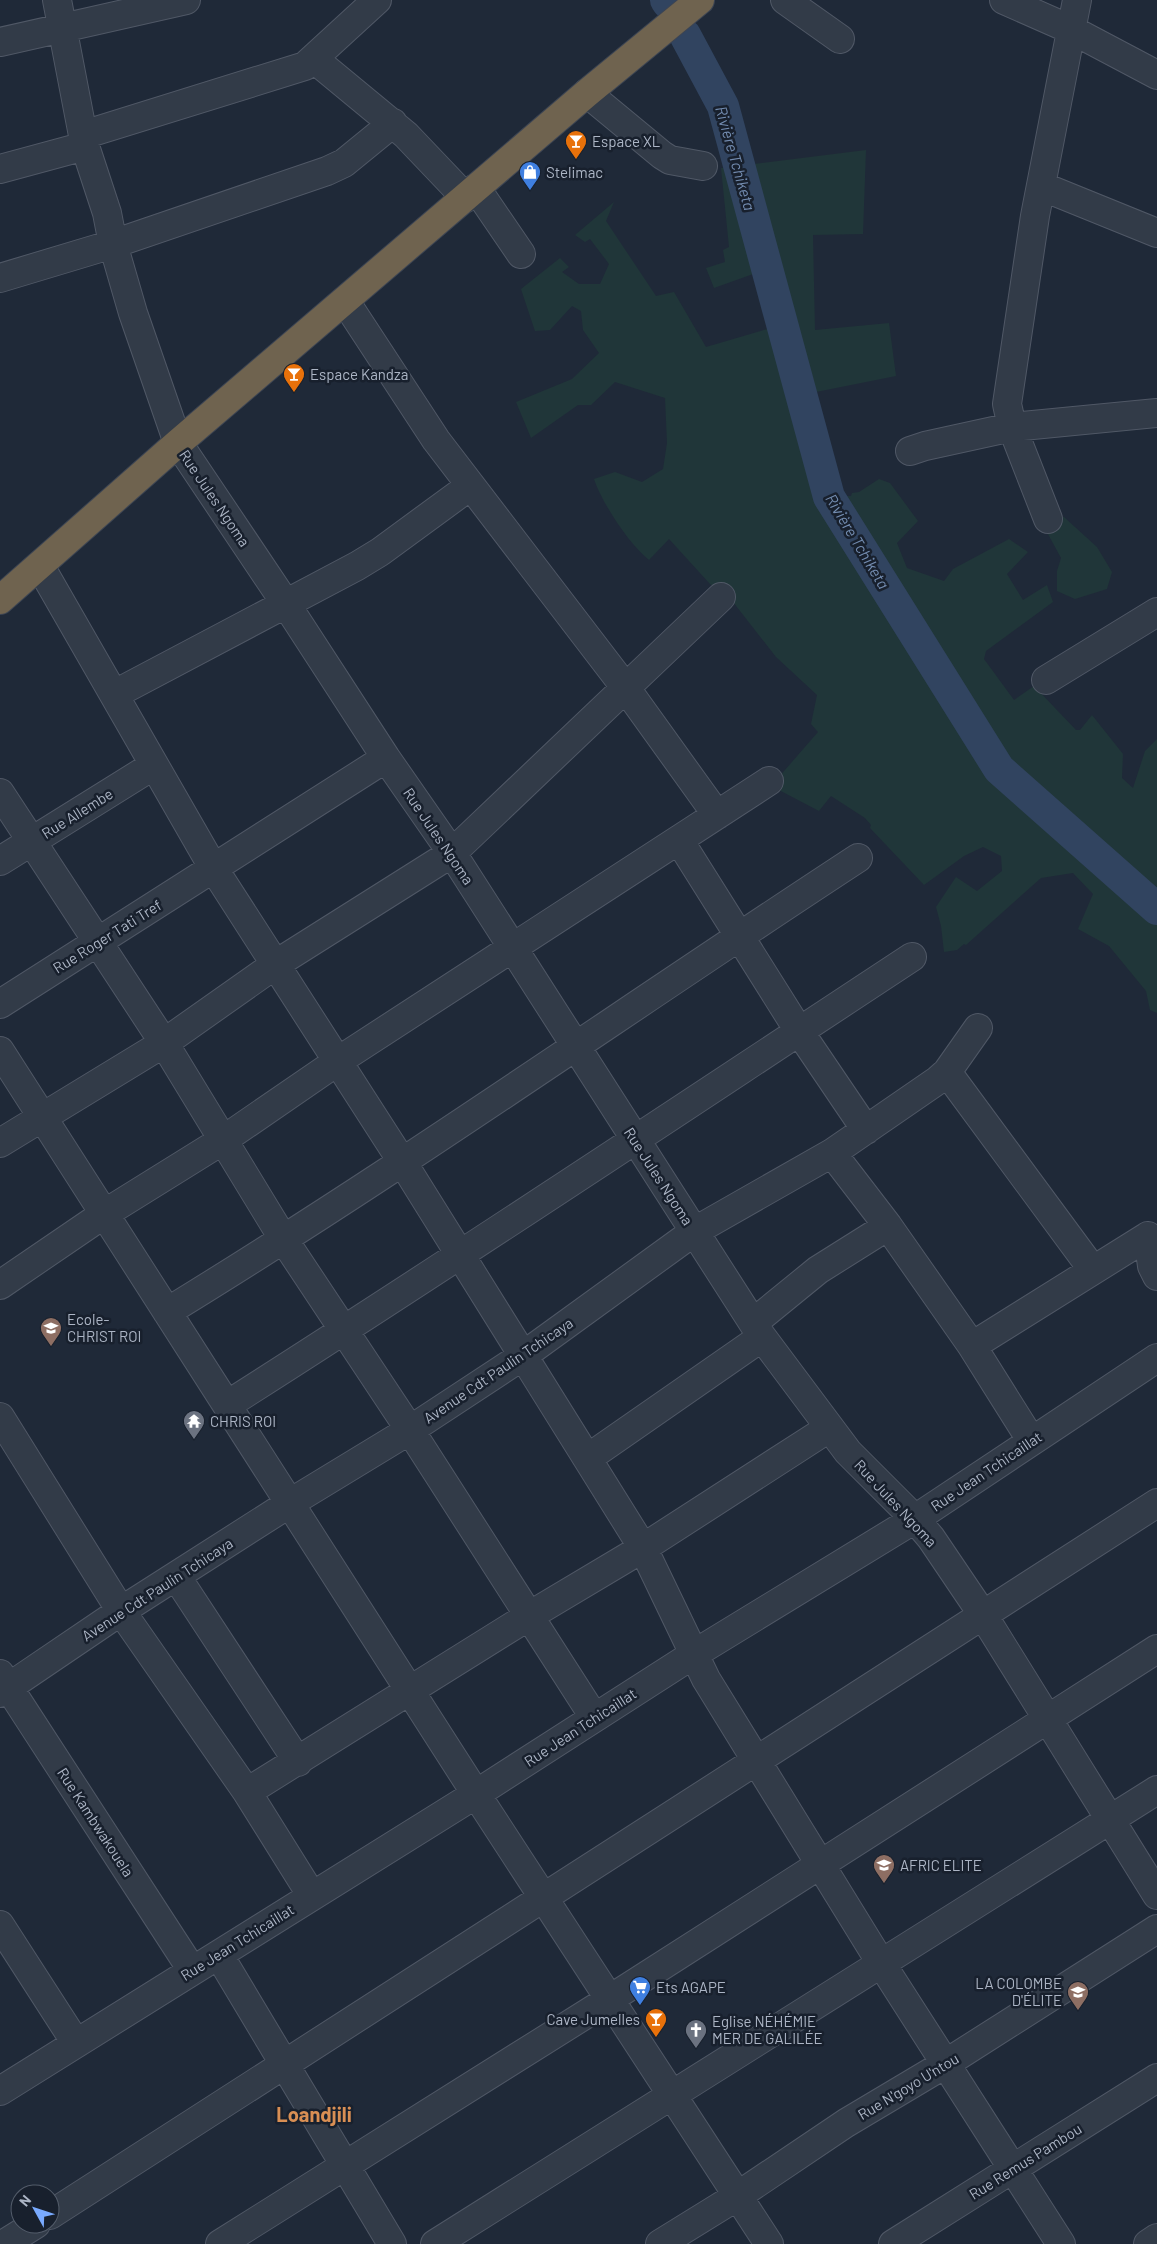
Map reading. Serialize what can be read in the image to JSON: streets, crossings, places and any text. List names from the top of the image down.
{
  "streets": {
    "street": [
      "Rue Jules Ngoma",
      "Rue Allembe",
      "Rue Roger Tati Tref",
      "Avenue Cdt Paulin Tchicaya",
      "Rue Jean Tchicaillat",
      "Rue Kambwakouela",
      "Rue N'goyo U'ntou",
      "Rue Remus Pambou"
    ]
  },
  "crossings": [
    ["Rue Jules Ngoma", "Rue Roger Tati Tref"],
    ["Rue Jules Ngoma", "Avenue Cdt Paulin Tchicaya"],
    ["Rue Jules Ngoma", "Rue Jean Tchicaillat"],
    ["Avenue Cdt Paulin Tchicaya", "Rue Kambwakouela"],
    ["Rue Jean Tchicaillat", "Rue Kambwakouela"]
  ],
  "districts": ["Loandjili"],
  "water": ["Rivière Tchiketa"],
  "places": {
    "bar": ["Espace XL", "Espace Kandza", "Cave Jumelles"],
    "shop": ["Stelimac"],
    "school or university": ["Ecole- CHRIST ROI", "AFRIC ELITE", "LA COLOMBE D'ÉLITE"],
    "temple": ["CHRIS ROI"],
    "supermarket": ["Ets AGAPE"],
    "church": ["Eglise NÉHÉMIE MER DE GALILÉE"]
  },
  "north": "top left"
}
